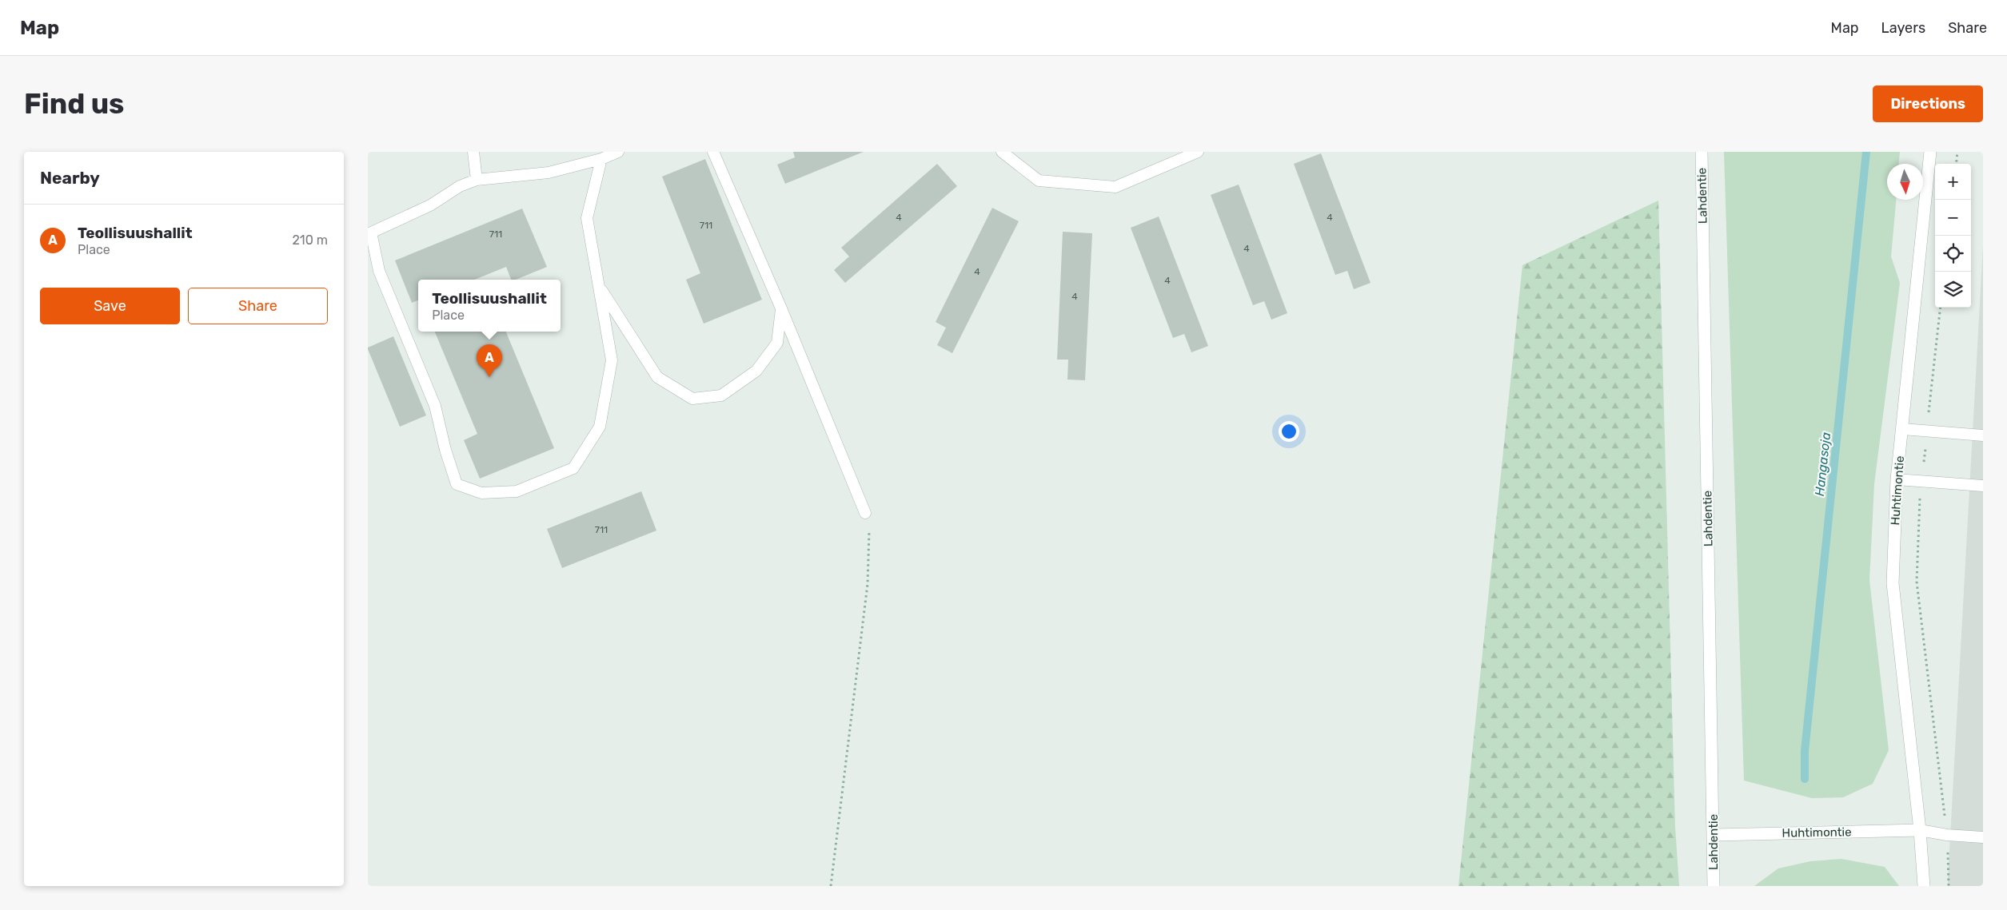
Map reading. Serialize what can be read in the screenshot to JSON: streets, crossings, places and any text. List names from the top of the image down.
{
  "streets": {
    "street": ["Lahdentie", "Huhtimontie"]
  },
  "crossings": [
    ["Lahdentie", "Huhtimontie"]
  ],
  "water": ["Hangasoja"],
  "house_numbers": [
    "4",
    "4",
    "711",
    "711",
    "4",
    "4",
    "4",
    "4",
    "711"
  ],
  "north": "bottom",
  "page": {
    "header": "Map",
    "nav": ["Map", "Layers", "Share"],
    "buttons": [
      "Directions",
      ["Save", "Share"]
    ],
    "title": "Find us",
    "heading": "Nearby",
    "map_buttons": ["+", "−"],
    "list": [
      {
        "mark": "A",
        "name": "Teollisuushallit",
        "note": "Place",
        "value": "210 m"
      }
    ],
    "popup": ["Teollisuushallit", "Place"],
    "pins": "A"
  }
}
